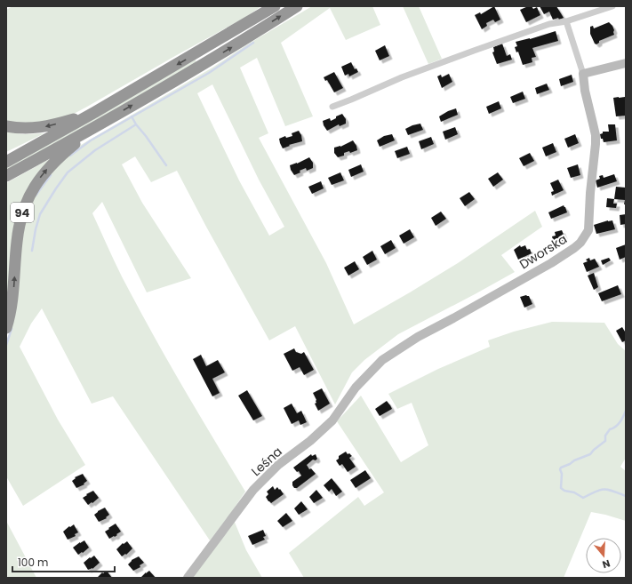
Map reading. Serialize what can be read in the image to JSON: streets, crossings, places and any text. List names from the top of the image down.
{
  "streets": {
    "highway": ["94"],
    "street": ["Dworska", "Leśna"]
  },
  "crossings": [
    ["Dworska", "Leśna"]
  ],
  "scale_bar": "100 m",
  "north": "bottom"
}
